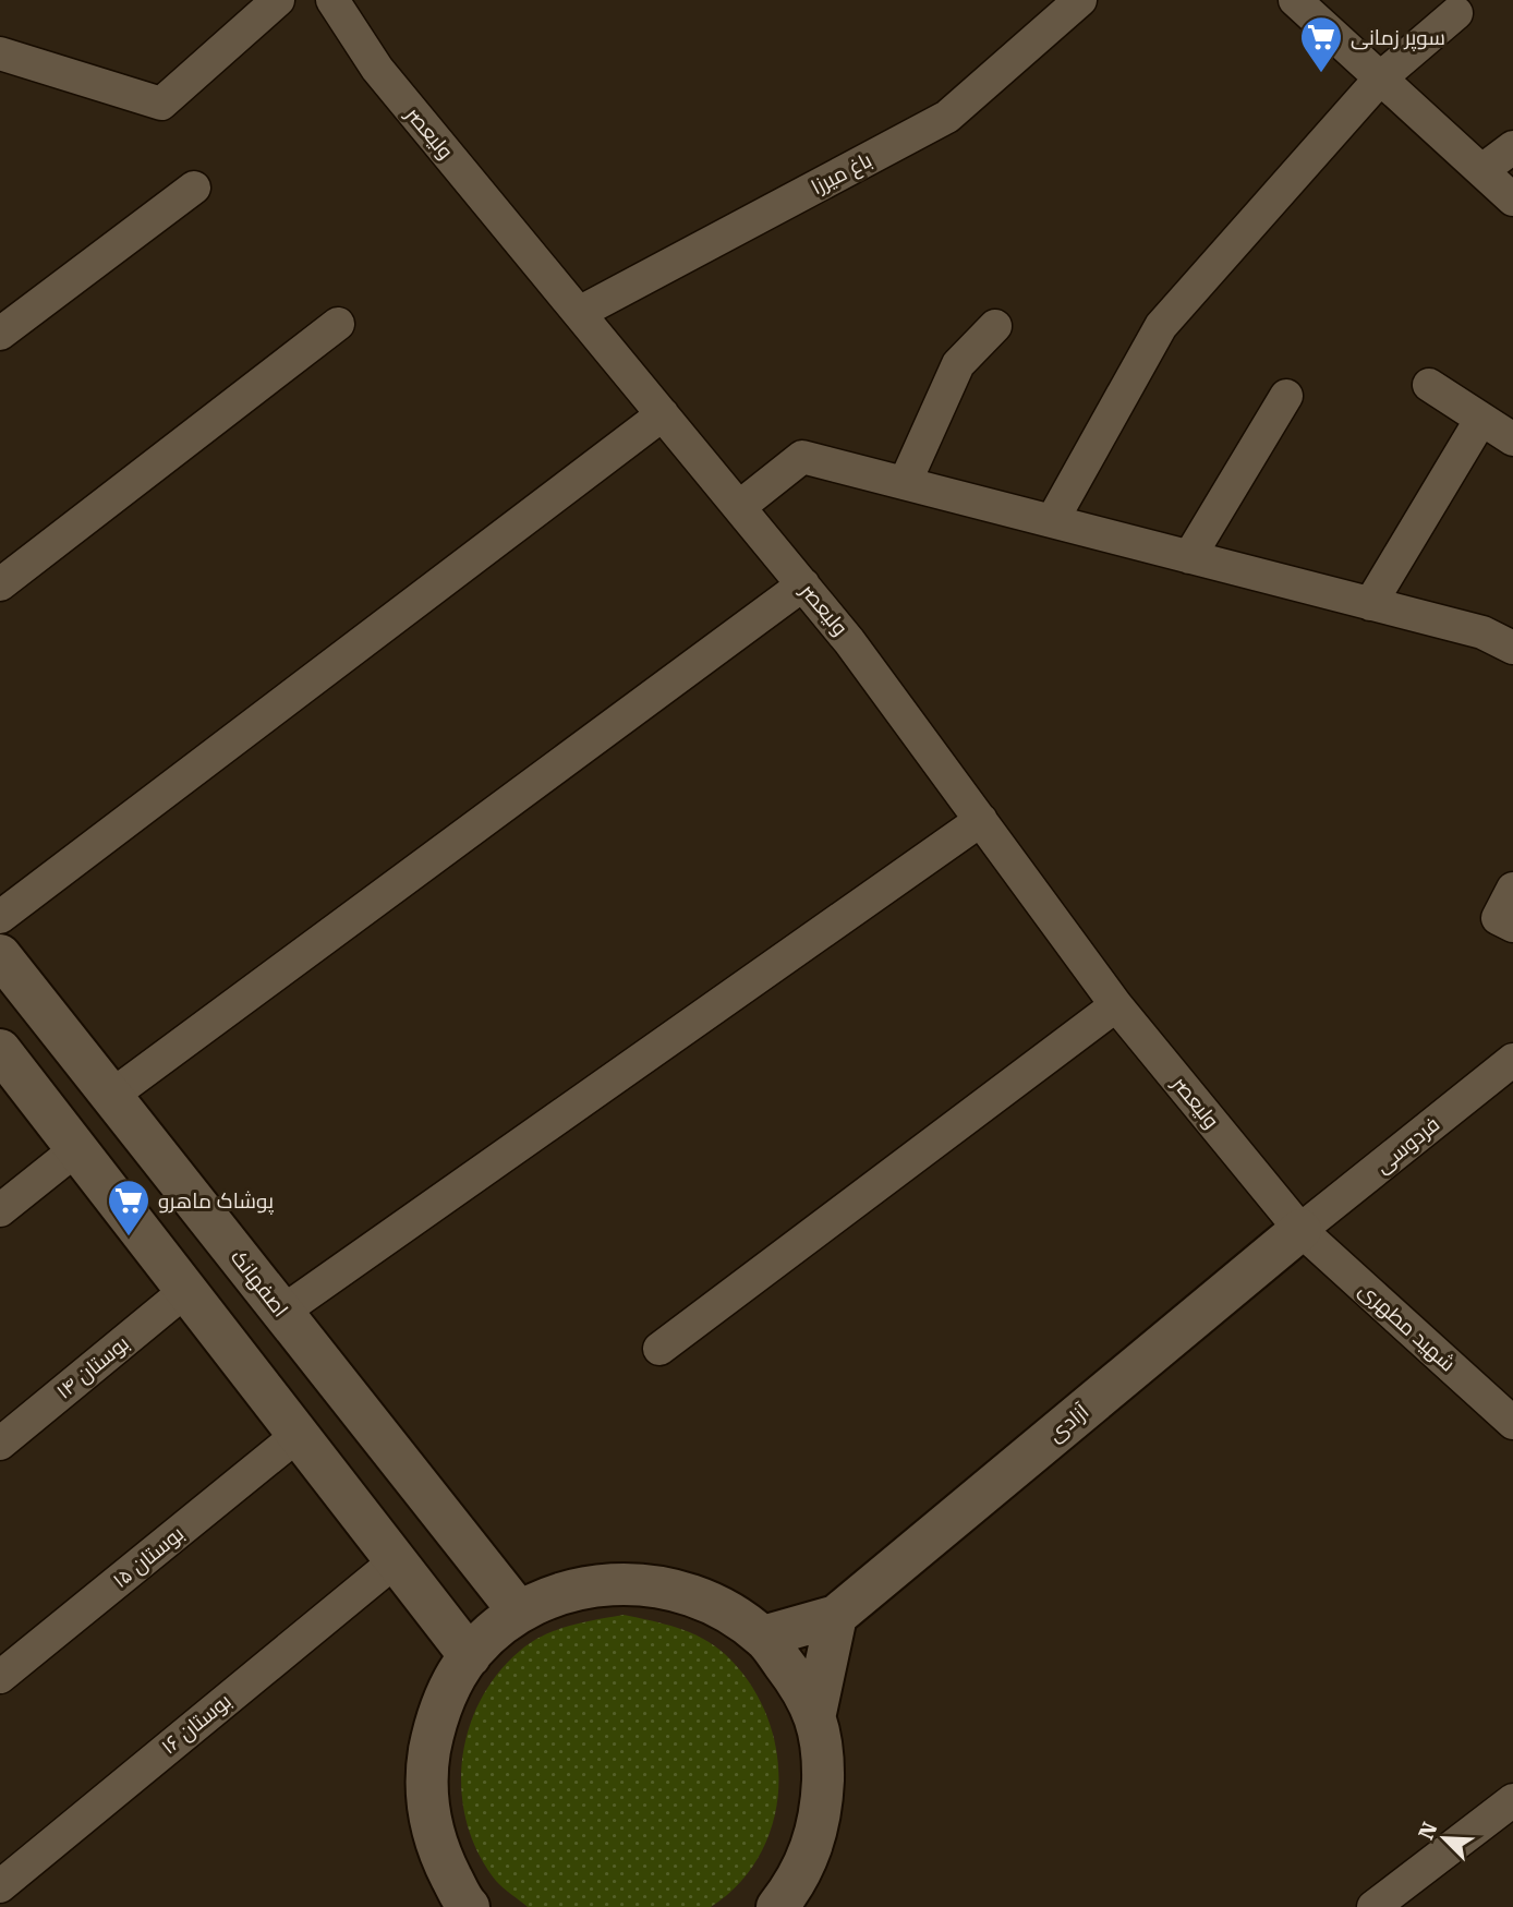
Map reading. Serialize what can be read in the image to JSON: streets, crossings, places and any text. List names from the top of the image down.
{
  "streets": {
    "street": [
      "ولیعصر",
      "باغ میرزا",
      "فردوسی",
      "اصفهانک",
      "شهید مطهری",
      "بوستان ۱۴",
      "آزادی",
      "بوستان ۱۵",
      "بوستان ۱۶"
    ]
  },
  "crossings": [
    ["ولیعصر", "باغ میرزا"],
    ["ولیعصر", "فردوسی"],
    ["ولیعصر", "شهید مطهری"],
    ["ولیعصر", "آزادی"],
    ["فردوسی", "شهید مطهری"],
    ["فردوسی", "آزادی"],
    ["شهید مطهری", "آزادی"]
  ],
  "places": {
    "supermarket": ["سوپر زمانی", "پوشاک ماهرو"]
  },
  "north": "top left"
}
